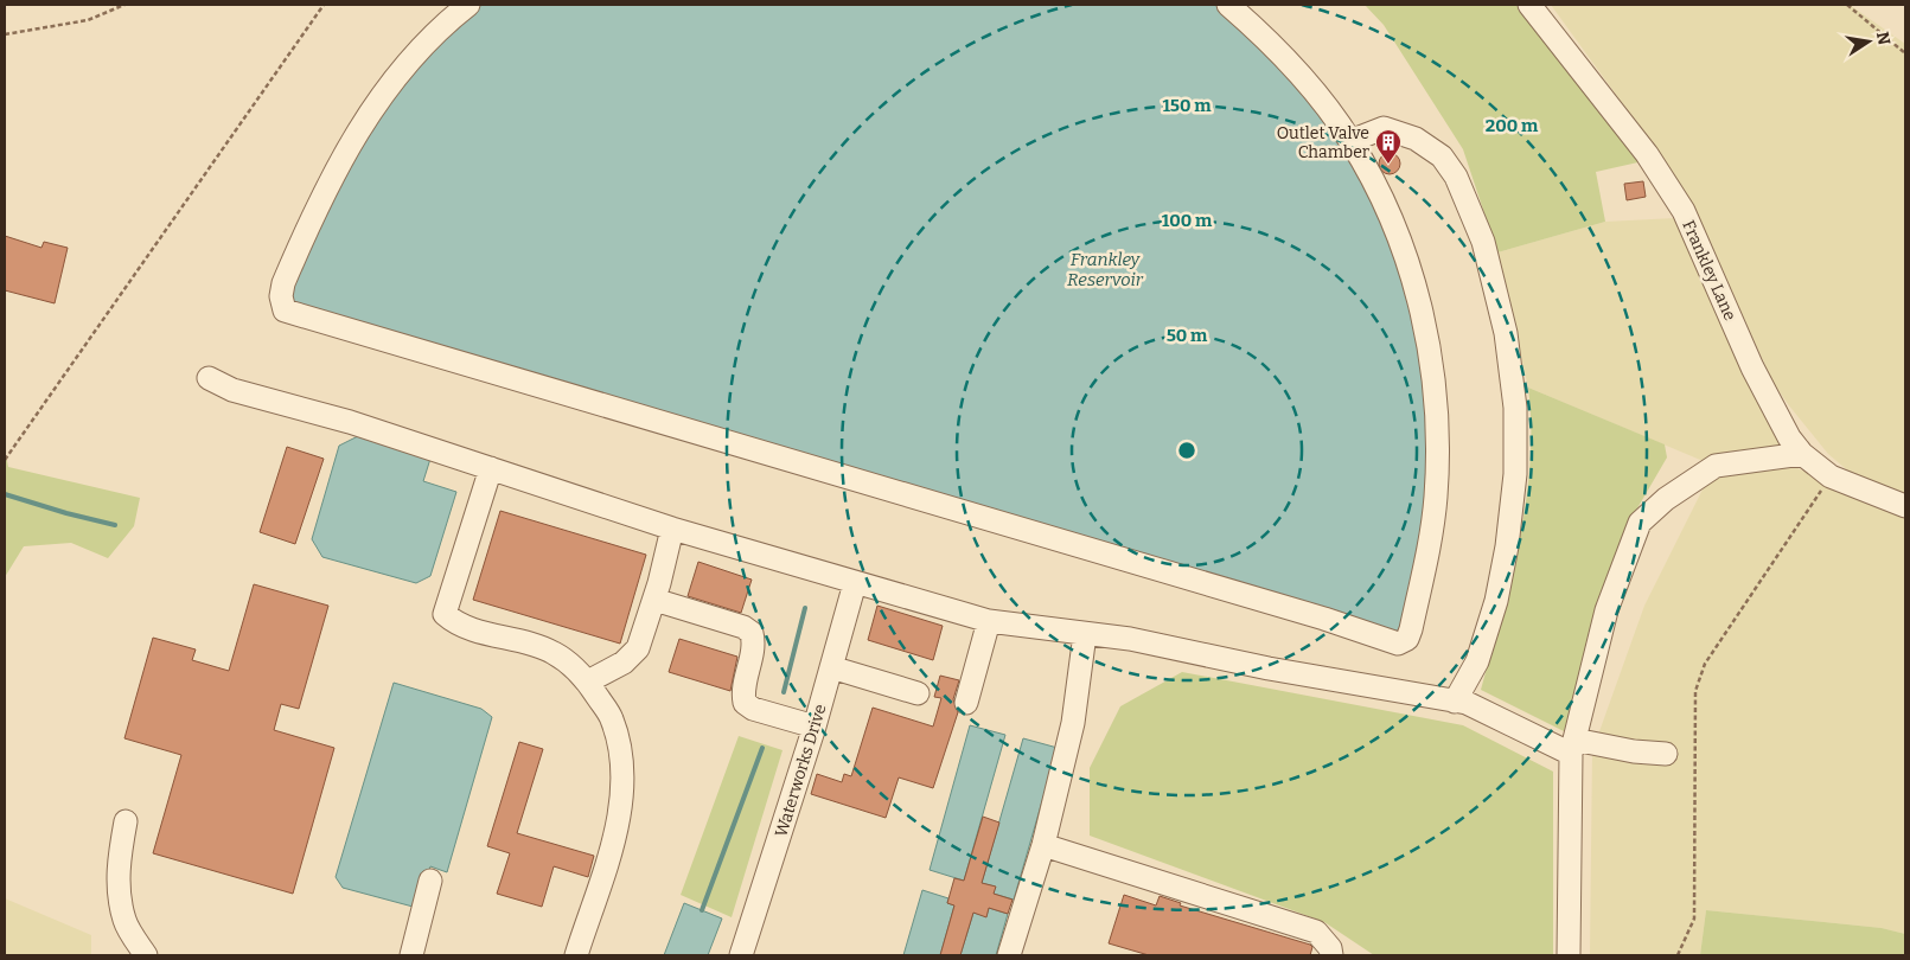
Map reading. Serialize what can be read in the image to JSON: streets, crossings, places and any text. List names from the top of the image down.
{
  "streets": {
    "street": ["Frankley Lane", "Waterworks Drive"]
  },
  "water": ["Frankley Reservoir"],
  "places": {
    "building": ["Outlet Valve Chamber"]
  },
  "north": "right",
  "rings": [
    "150 m",
    "200 m",
    "100 m",
    "50 m"
  ]
}
